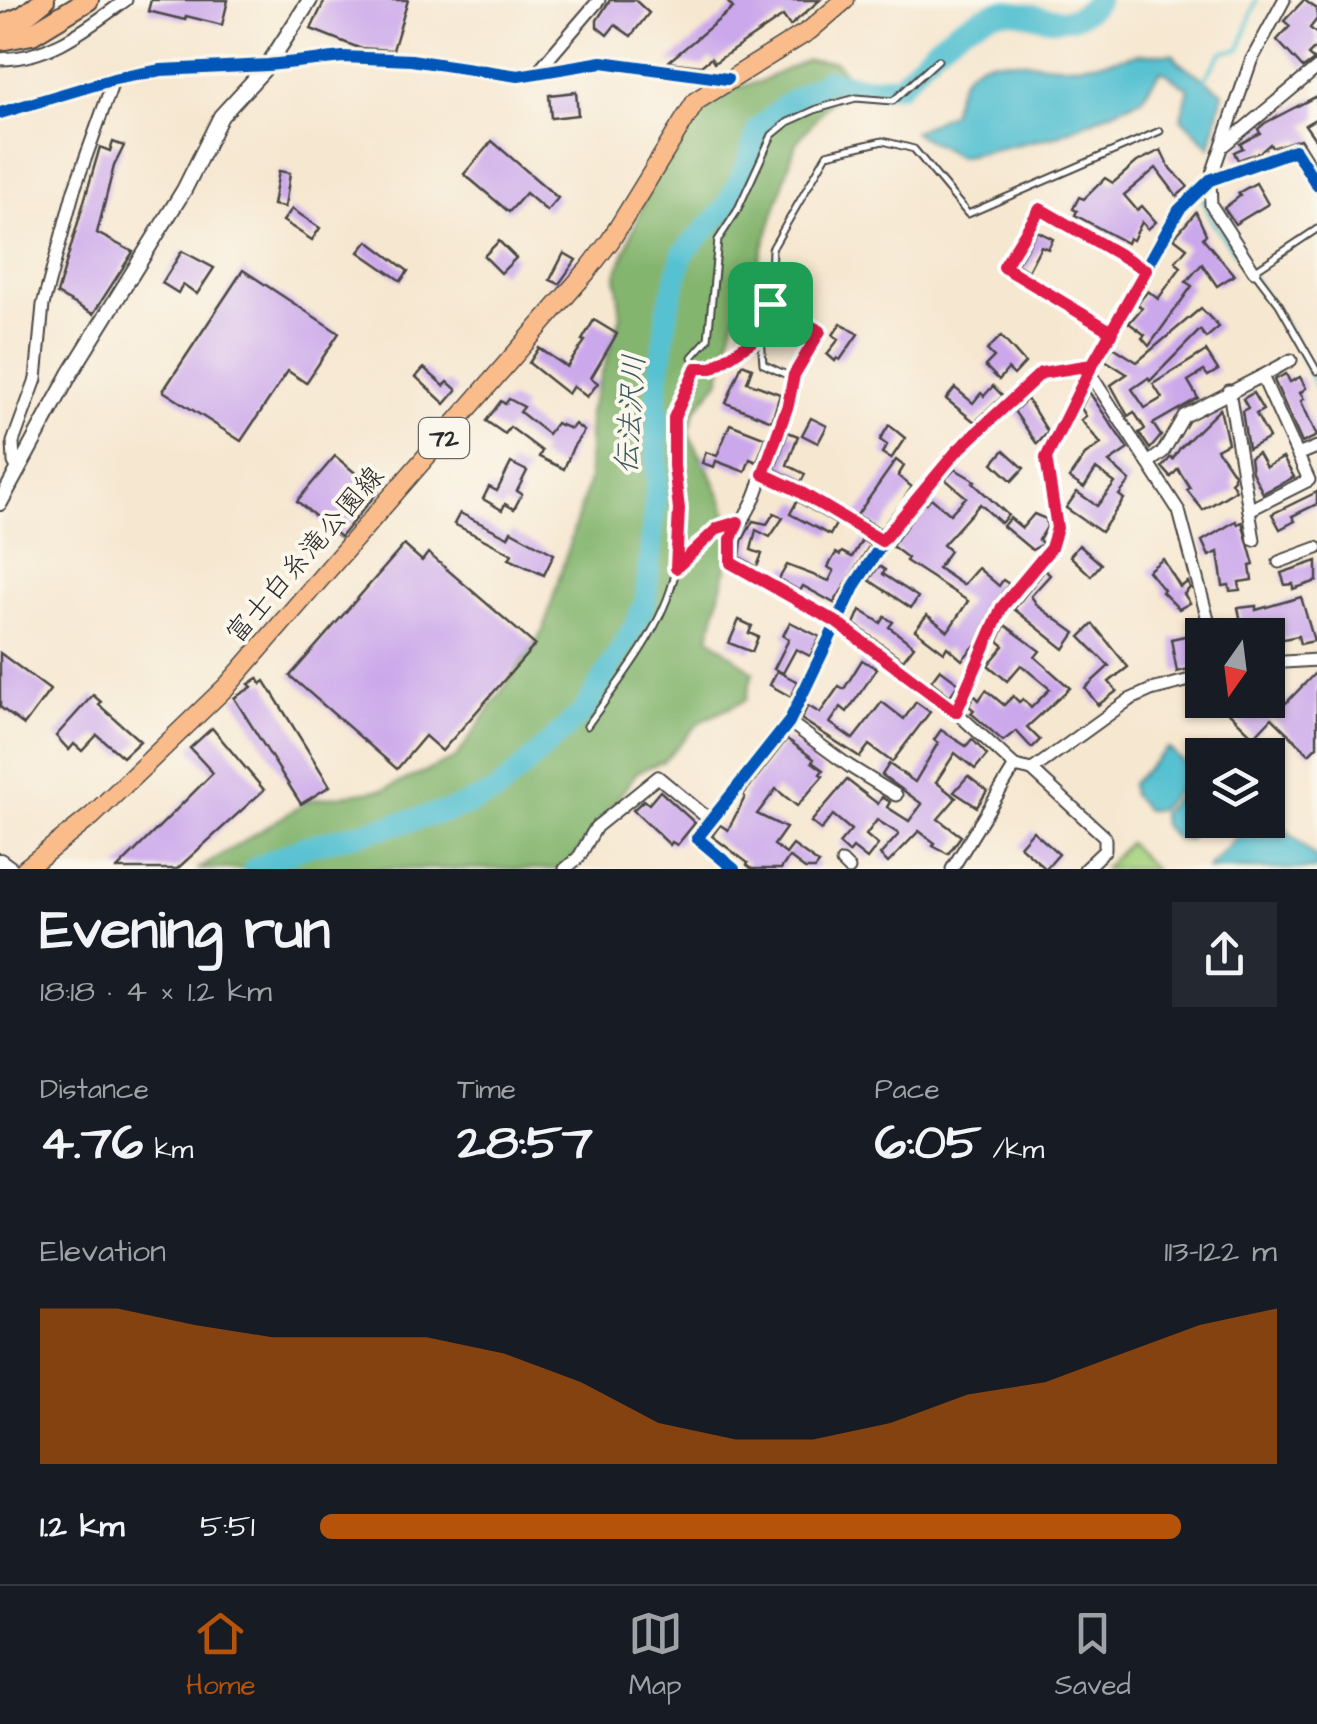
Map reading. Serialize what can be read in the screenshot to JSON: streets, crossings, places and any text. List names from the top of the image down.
{
  "streets": {
    "main road": ["72", "富士白糸滝公園線"]
  },
  "water": ["伝法沢川"],
  "north": "bottom",
  "page": {
    "heading": ["Evening run", "18:18 · 4 × 1.2 km"],
    "stats": [
      ["Distance", "4.76 km"],
      ["Time", "28:57"],
      ["Pace", "6:05 /km"]
    ],
    "chart": ["Elevation", "113–122 m"],
    "list": [
      {
        "name": "1.2 km",
        "note": "5:51"
      }
    ],
    "tabs": ["Home", "Map", "Saved"]
  }
}
